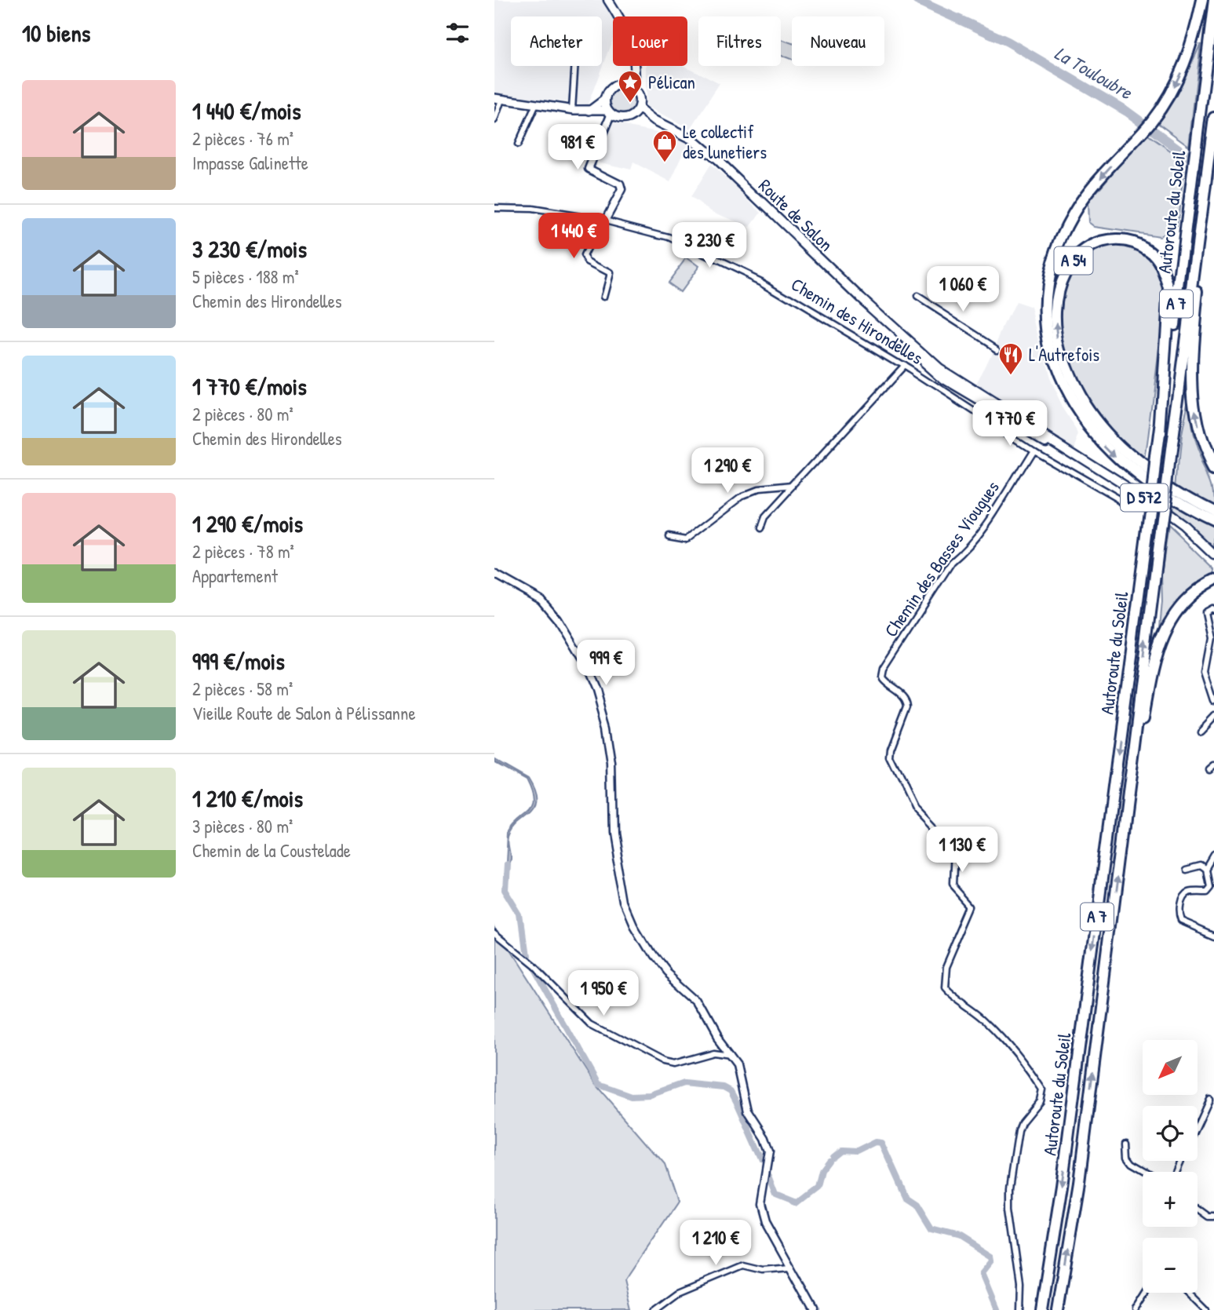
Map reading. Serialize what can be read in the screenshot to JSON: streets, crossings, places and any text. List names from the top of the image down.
{
  "streets": {
    "highway": ["Autoroute du Soleil", "A 54", "A 7"],
    "main road": ["Route de Salon", "D 572"],
    "street": ["Chemin des Hirondelles", "Chemin des Basses Viougues"]
  },
  "crossings": [
    ["Autoroute du Soleil", "A 54"],
    ["Route de Salon", "D 572"],
    ["Chemin des Hirondelles", "Chemin des Basses Viougues"]
  ],
  "water": ["La Touloubre"],
  "places": {
    "place": ["Pélican"],
    "shop": ["Le collectif des lunetiers"],
    "restaurant": ["L'Autrefois"]
  },
  "north": "bottom left",
  "page": {
    "heading": "10 biens",
    "chip": [
      "Acheter",
      "Louer",
      "Filtres",
      "Nouveau"
    ],
    "list": [
      {
        "name": "1 440 €/mois",
        "note": "2 pièces · 76 m² · Impasse Galinette"
      },
      {
        "name": "3 230 €/mois",
        "note": "5 pièces · 188 m² · Chemin des Hirondelles"
      },
      {
        "name": "1 770 €/mois",
        "note": "2 pièces · 80 m² · Chemin des Hirondelles"
      },
      {
        "name": "1 290 €/mois",
        "note": "2 pièces · 78 m² · Appartement"
      },
      {
        "name": "999 €/mois",
        "note": "2 pièces · 58 m² · Vieille Route de Salon à Pélissanne"
      },
      {
        "name": "1 210 €/mois",
        "note": "3 pièces · 80 m² · Chemin de la Coustelade"
      }
    ],
    "price": [
      "981 €",
      "1 440 €",
      "3 230 €",
      "1 060 €",
      "1 770 €",
      "1 290 €",
      "999 €",
      "1 130 €",
      "1 950 €",
      "1 210 €"
    ],
    "map_buttons": ["+", "−"]
  }
}
